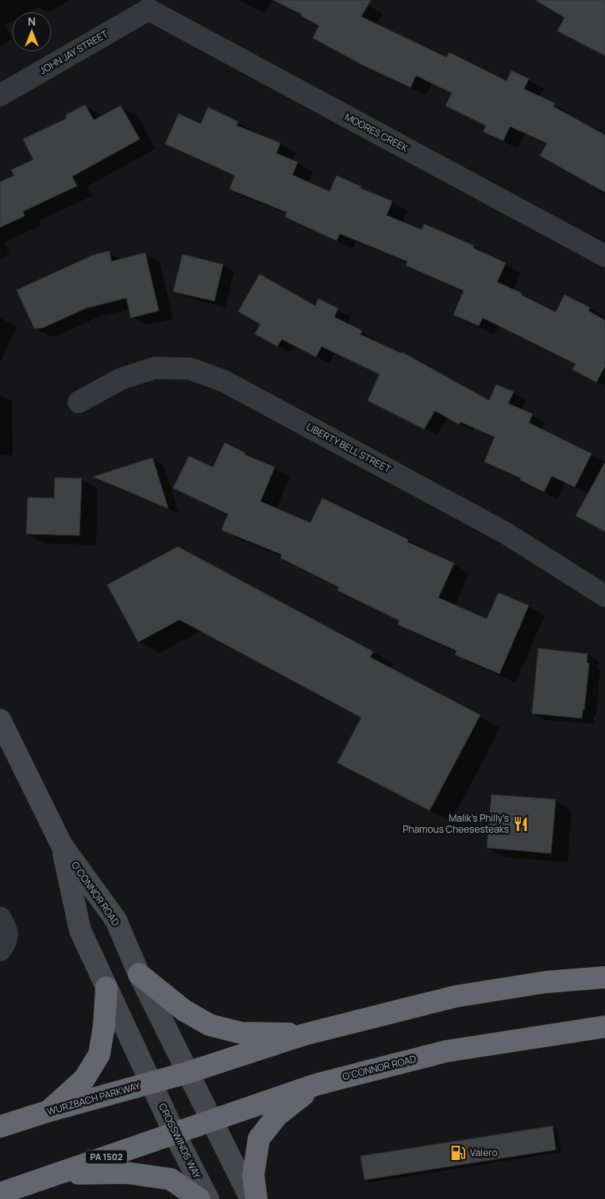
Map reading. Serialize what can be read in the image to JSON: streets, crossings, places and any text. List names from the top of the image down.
{
  "streets": {
    "highway": ["O'CONNOR ROAD", "WURZBACH PARKWAY", "PA 1502"],
    "main road": ["CROSSWINDS WAY"],
    "street": ["JOHN JAY STREET", "MOORES CREEK", "LIBERTY BELL STREET"]
  },
  "crossings": [
    ["JOHN JAY STREET", "MOORES CREEK"],
    ["O'CONNOR ROAD", "WURZBACH PARKWAY"],
    ["O'CONNOR ROAD", "CROSSWINDS WAY"],
    ["O'CONNOR ROAD", "PA 1502"],
    ["WURZBACH PARKWAY", "CROSSWINDS WAY"],
    ["CROSSWINDS WAY", "PA 1502"]
  ],
  "places": {
    "restaurant": ["Malik's Philly's Phamous Cheesesteaks"],
    "fuel station": ["Valero"]
  },
  "north": "top"
}
